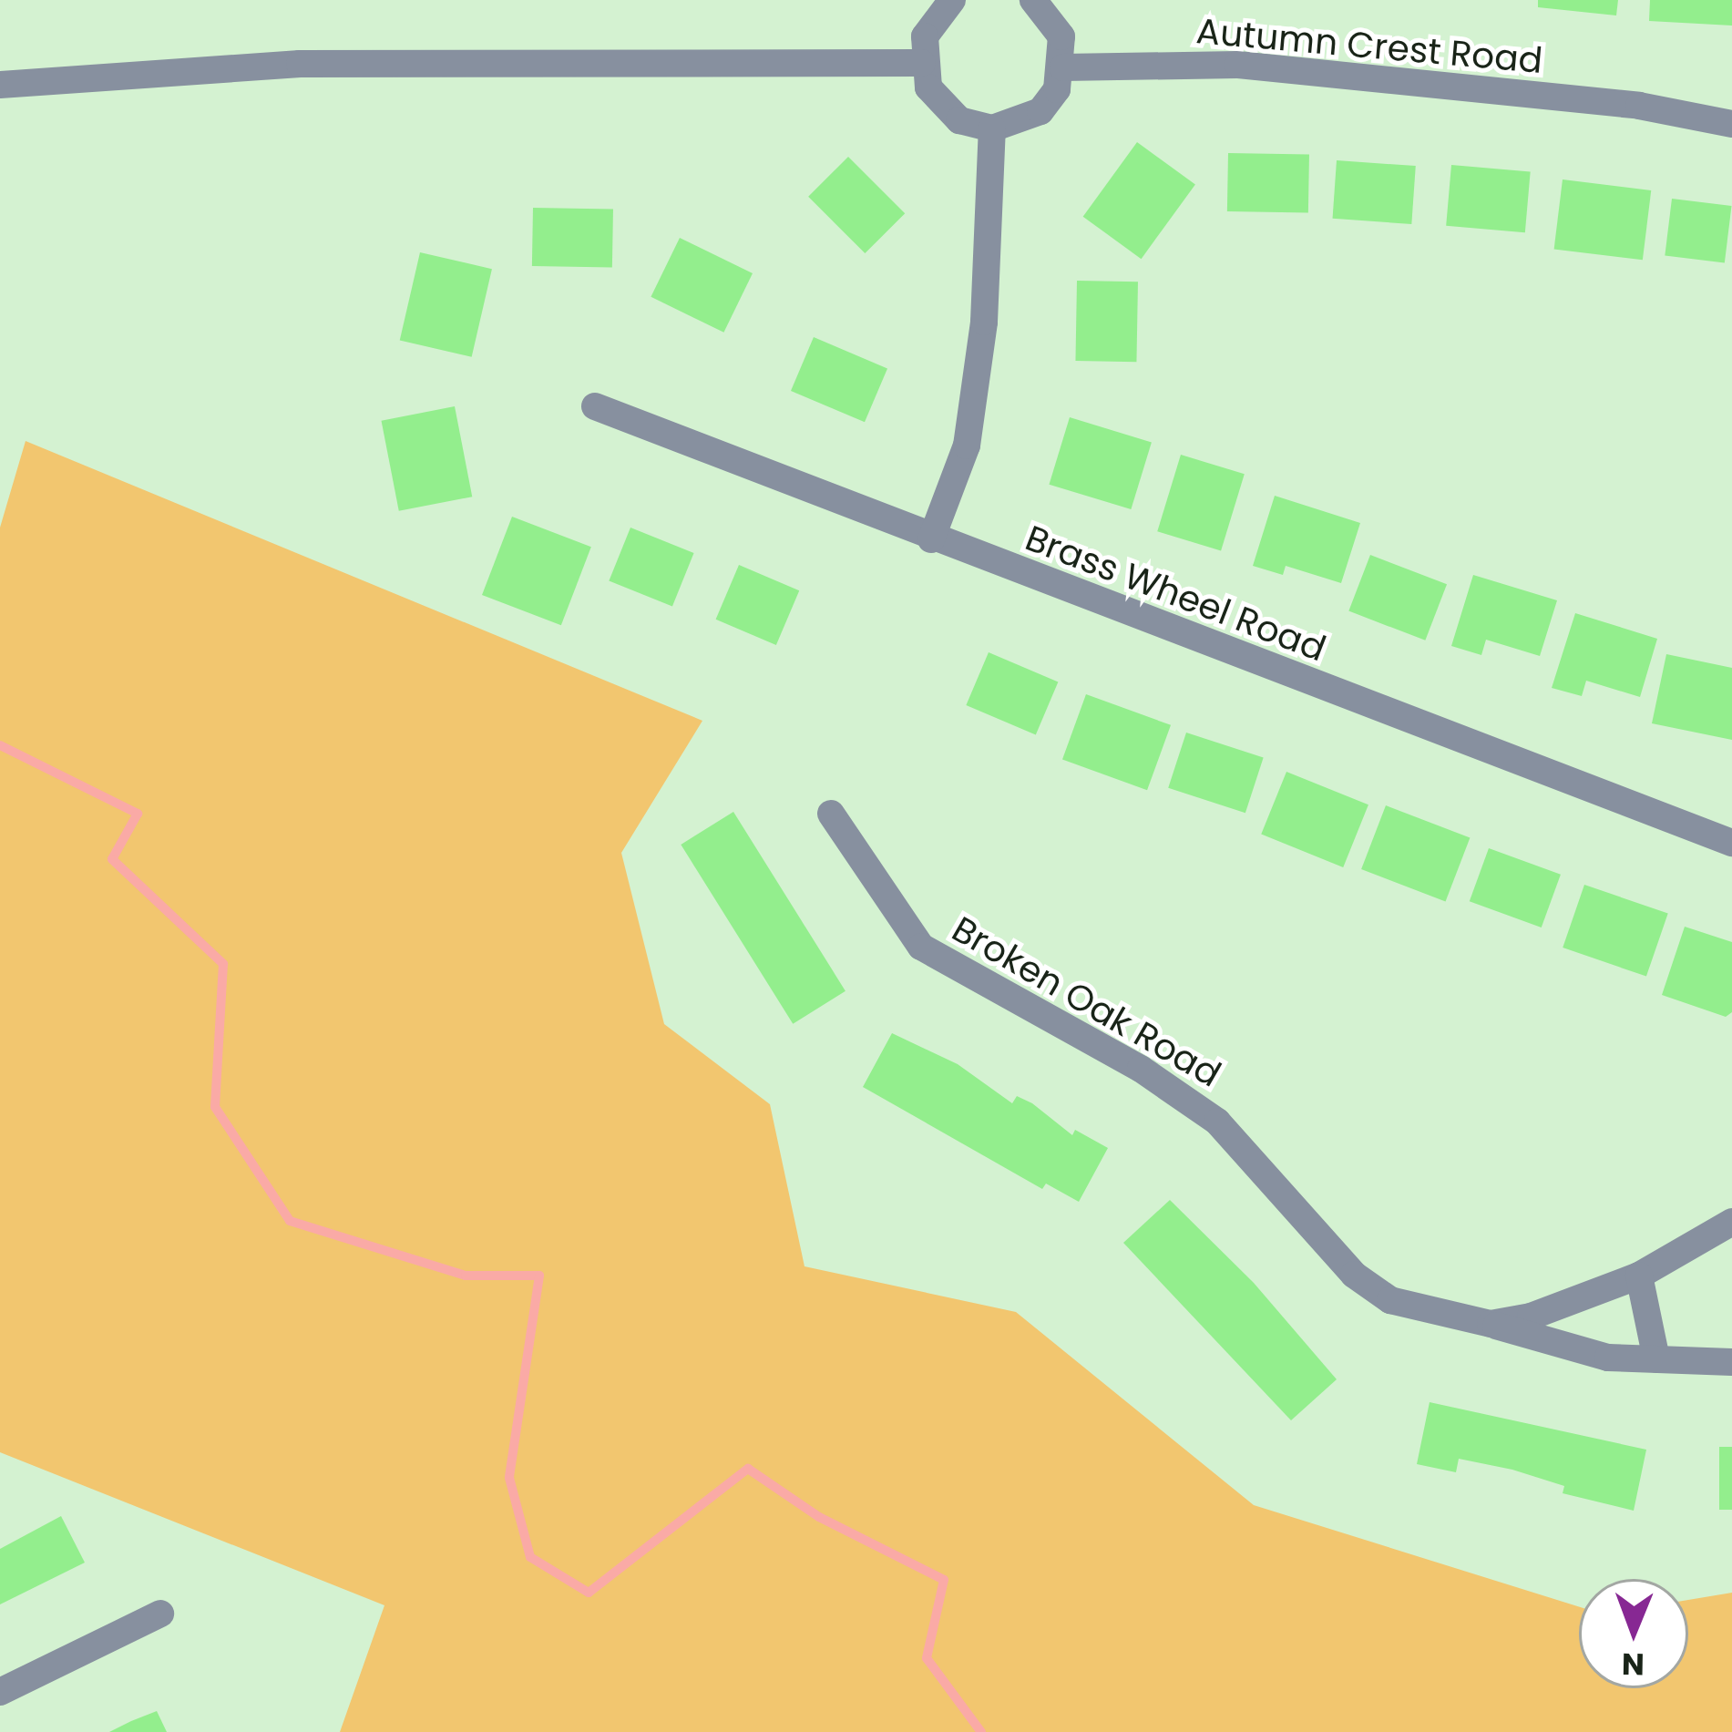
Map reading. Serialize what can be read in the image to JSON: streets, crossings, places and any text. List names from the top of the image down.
{
  "streets": {
    "street": ["Autumn Crest Road", "Brass Wheel Road", "Broken Oak Road"]
  },
  "north": "bottom"
}
